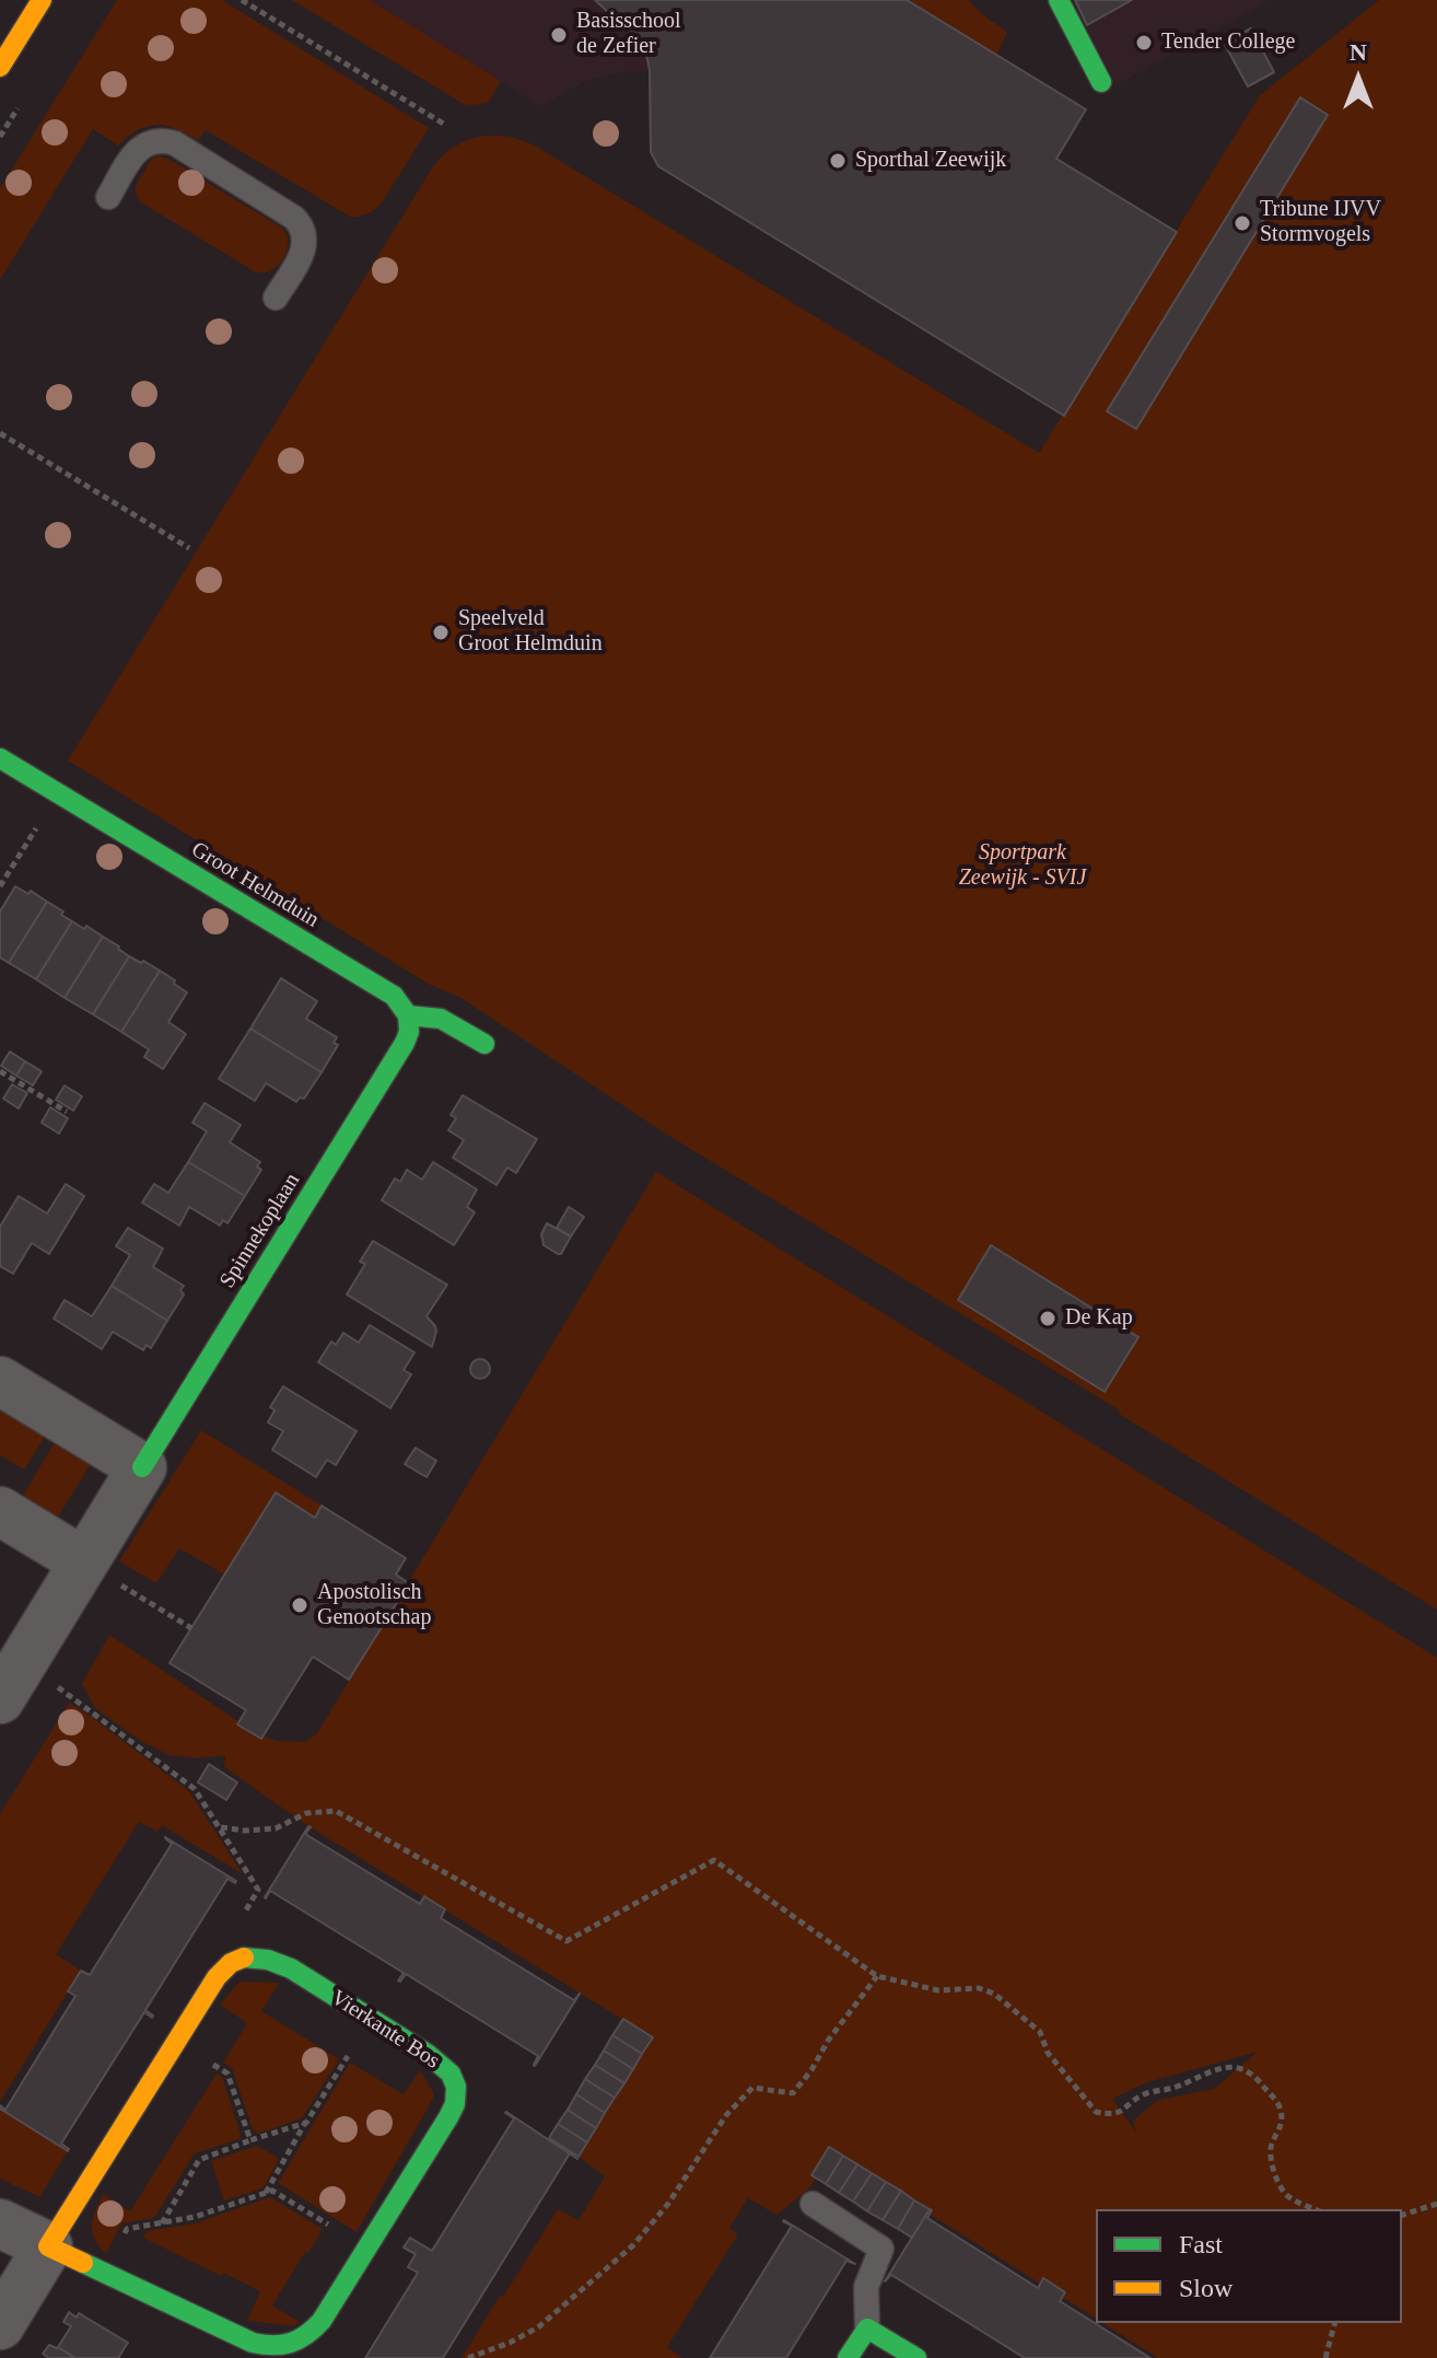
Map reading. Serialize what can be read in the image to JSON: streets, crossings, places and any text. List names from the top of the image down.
{
  "streets": {
    "street": ["Groot Helmduin", "Spinnekoplaan", "Vierkante Bos"]
  },
  "crossings": [
    ["Groot Helmduin", "Spinnekoplaan"]
  ],
  "parks": ["Sportpark Zeewijk - SVIJ"],
  "places": [
    "Basisschool de Zefier",
    "Tender College",
    "Sporthal Zeewijk",
    "Tribune IJVV Stormvogels",
    "Speelveld Groot Helmduin",
    "De Kap",
    "Apostolisch Genootschap"
  ],
  "legend": ["Fast", "Slow"],
  "north": "top"
}
